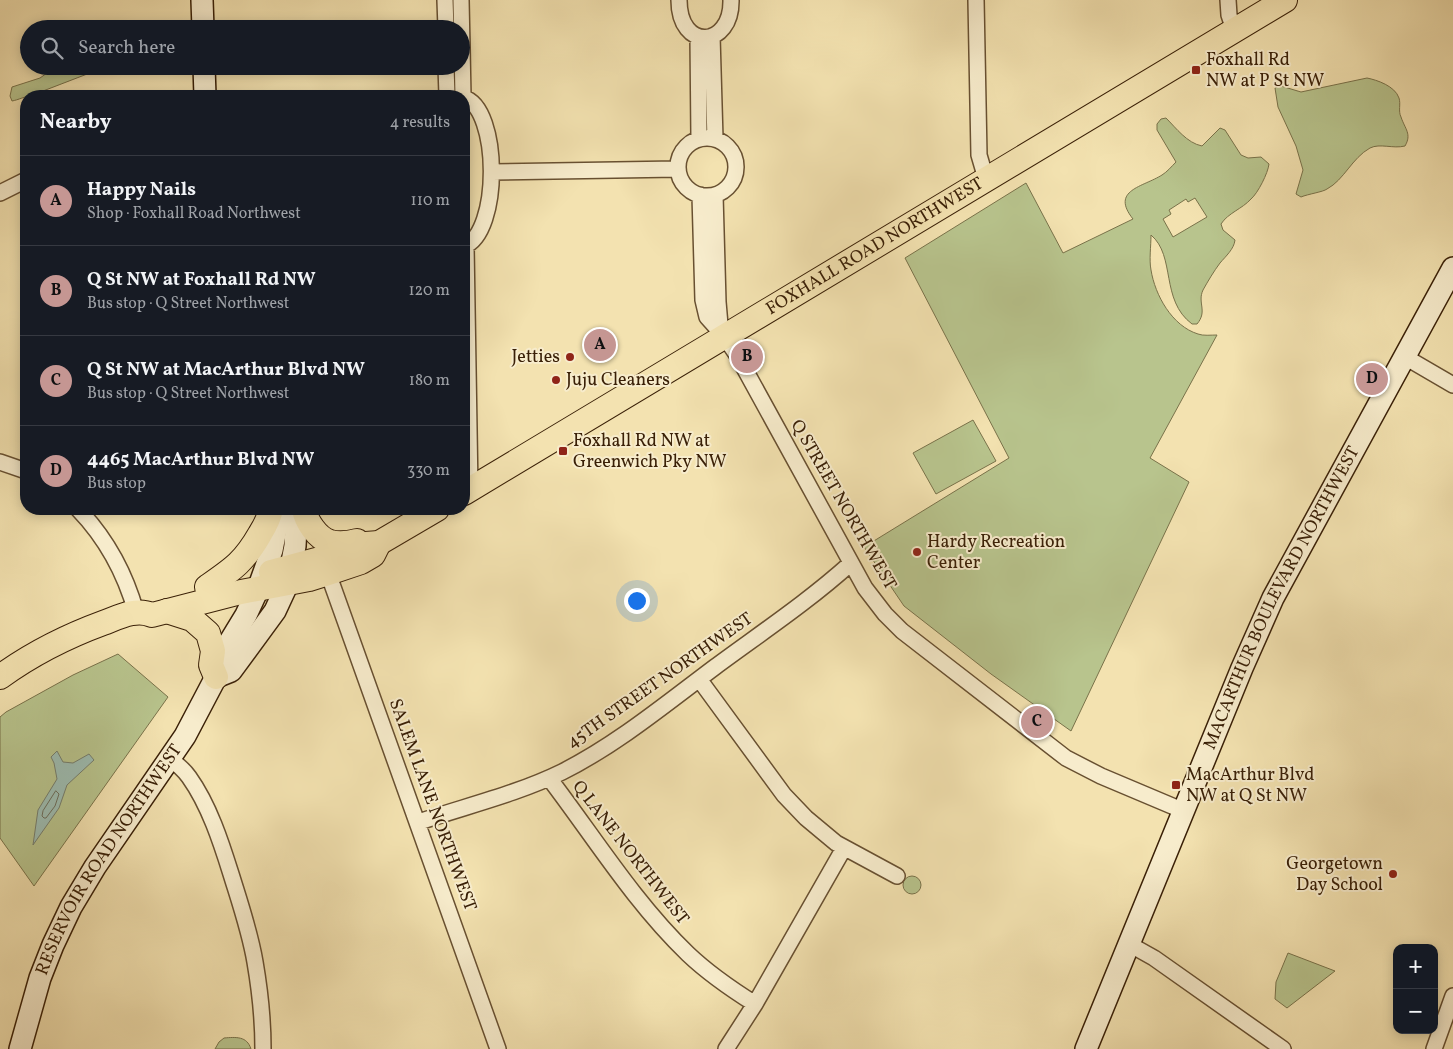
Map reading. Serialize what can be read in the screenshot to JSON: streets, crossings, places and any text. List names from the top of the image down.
{
  "streets": {
    "main road": ["FOXHALL ROAD NORTHWEST", "MACARTHUR BOULEVARD NORTHWEST", "RESERVOIR ROAD NORTHWEST"],
    "street": [
      "Q STREET NORTHWEST",
      "45TH STREET NORTHWEST",
      "SALEM LANE NORTHWEST",
      "Q LANE NORTHWEST"
    ]
  },
  "crossings": [
    ["FOXHALL ROAD NORTHWEST", "Q STREET NORTHWEST"],
    ["Q STREET NORTHWEST", "MACARTHUR BOULEVARD NORTHWEST"],
    ["Q STREET NORTHWEST", "45TH STREET NORTHWEST"],
    ["45TH STREET NORTHWEST", "SALEM LANE NORTHWEST"],
    ["45TH STREET NORTHWEST", "Q LANE NORTHWEST"]
  ],
  "places": {
    "transit": ["Foxhall Rd NW at P St NW", "Foxhall Rd NW at Greenwich Pky NW", "MacArthur Blvd NW at Q St NW"],
    "other": [
      "Jetties",
      "Juju Cleaners",
      "Hardy Recreation Center",
      "Georgetown Day School"
    ]
  },
  "page": {
    "search": "Search here",
    "heading": ["Nearby", "4 results"],
    "list": [
      {
        "mark": "A",
        "name": "Happy Nails",
        "note": "Shop · Foxhall Road Northwest",
        "value": "110 m"
      },
      {
        "mark": "B",
        "name": "Q St NW at Foxhall Rd NW",
        "note": "Bus stop · Q Street Northwest",
        "value": "120 m"
      },
      {
        "mark": "C",
        "name": "Q St NW at MacArthur Blvd NW",
        "note": "Bus stop · Q Street Northwest",
        "value": "180 m"
      },
      {
        "mark": "D",
        "name": "4465 MacArthur Blvd NW",
        "note": "Bus stop",
        "value": "330 m"
      }
    ],
    "pins": [
      "A",
      "B",
      "D",
      "C"
    ],
    "map_buttons": ["+", "−"]
  }
}
